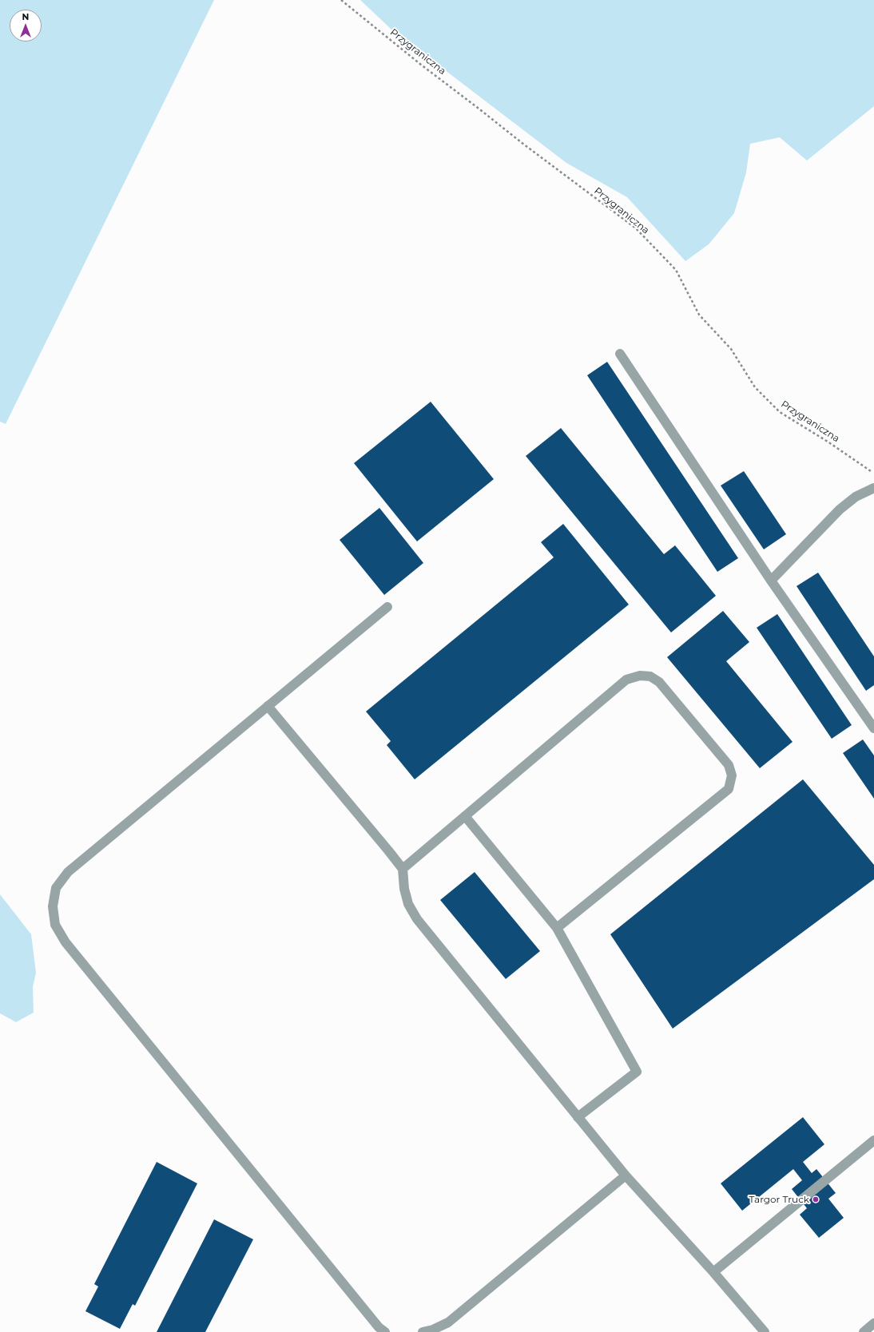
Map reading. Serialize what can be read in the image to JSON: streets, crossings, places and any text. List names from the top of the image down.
{
  "streets": {
    "path": ["Przygraniczna"]
  },
  "places": ["Targor Truck"],
  "north": "top"
}
